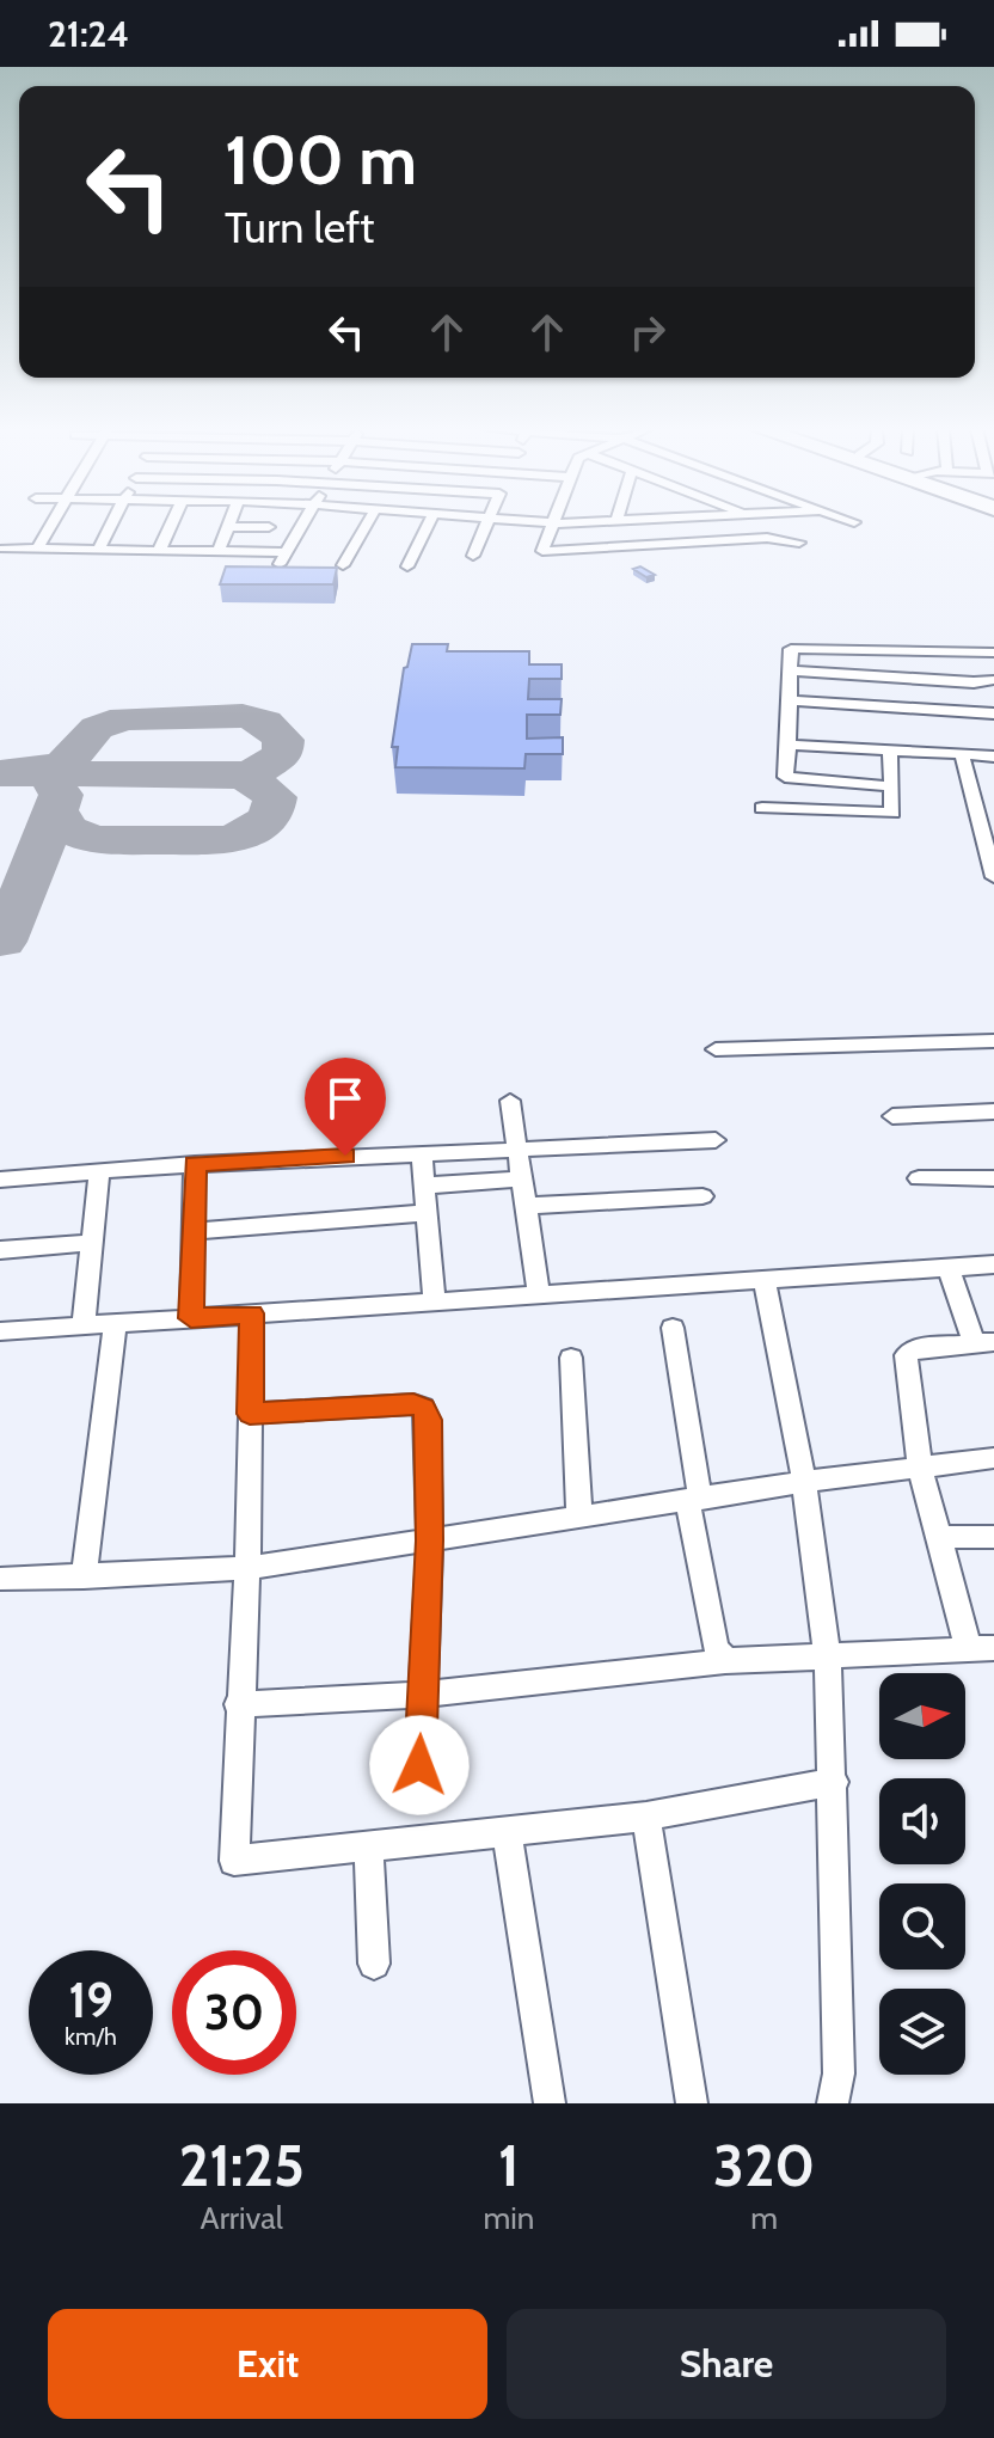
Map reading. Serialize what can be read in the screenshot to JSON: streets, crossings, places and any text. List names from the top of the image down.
{
  "north": "right",
  "page": {
    "status": "21:24",
    "turn": ["100 m", "Turn left"],
    "speed": "19 km/h",
    "limit": "30",
    "eta": [
      "21:25",
      "Arrival",
      "1",
      "min",
      "320",
      "m"
    ],
    "buttons": ["Exit", "Share"]
  }
}
